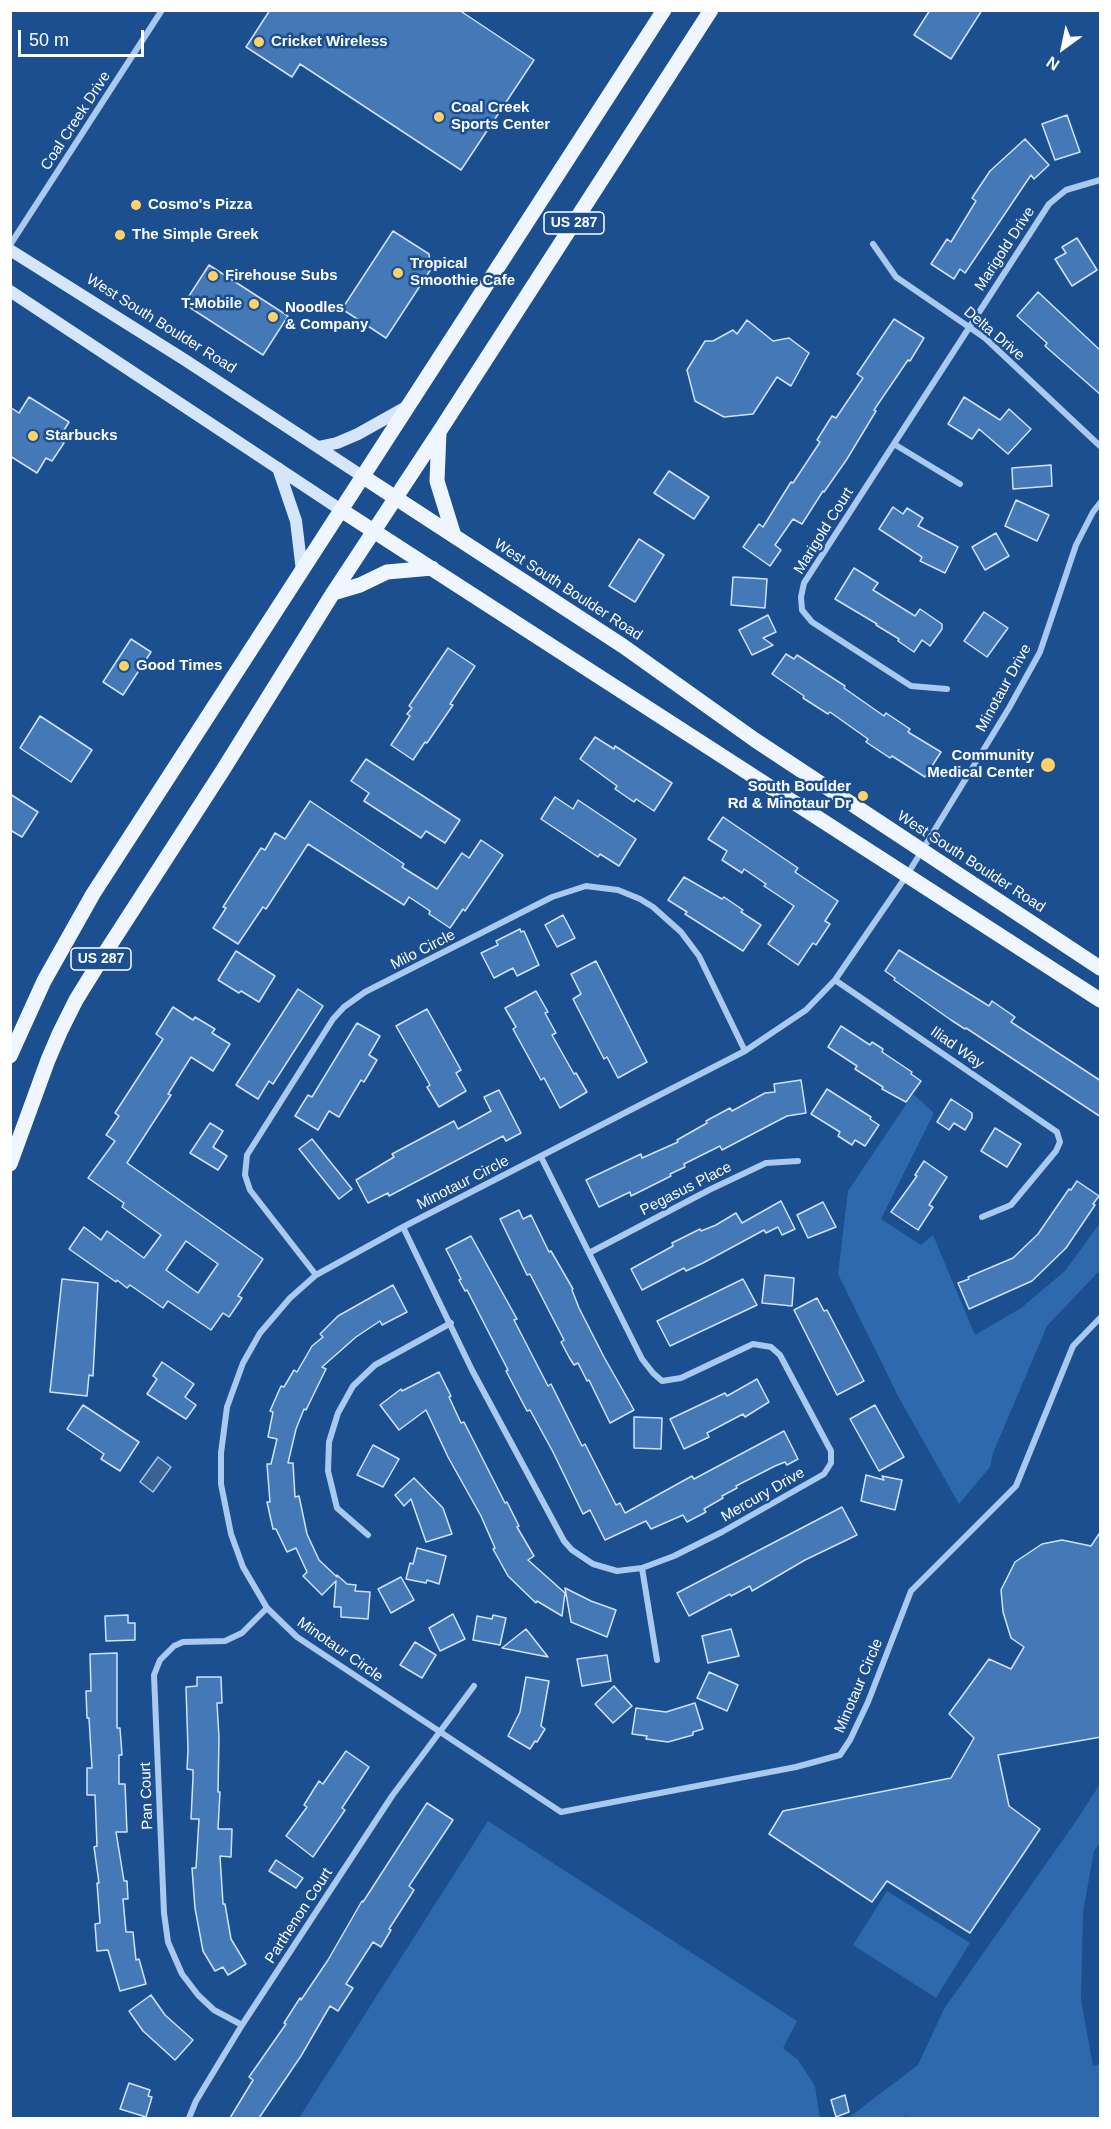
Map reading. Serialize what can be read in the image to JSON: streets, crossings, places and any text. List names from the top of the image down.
{
  "streets": {
    "main road": ["US 287", "West South Boulder Road"],
    "street": [
      "Coal Creek Drive",
      "Marigold Drive",
      "Delta Drive",
      "Marigold Court",
      "Minotaur Drive",
      "Milo Circle",
      "Iliad Way",
      "Minotaur Circle",
      "Pegasus Place",
      "Mercury Drive",
      "Pan Court",
      "Parthenon Court"
    ]
  },
  "crossings": [
    ["US 287", "West South Boulder Road"],
    ["Marigold Drive", "Delta Drive"],
    ["Marigold Drive", "Marigold Court"],
    ["West South Boulder Road", "Minotaur Drive"],
    ["Delta Drive", "Marigold Court"],
    ["Minotaur Drive", "Minotaur Circle"],
    ["Milo Circle", "Minotaur Circle"],
    ["Iliad Way", "Minotaur Circle"],
    ["Minotaur Circle", "Mercury Drive"],
    ["Minotaur Circle", "Pan Court"],
    ["Minotaur Circle", "Parthenon Court"],
    ["Pegasus Place", "Mercury Drive"],
    ["Pan Court", "Parthenon Court"]
  ],
  "places": [
    "Cricket Wireless",
    "Coal Creek Sports Center",
    "Cosmo's Pizza",
    "The Simple Greek",
    "Tropical Smoothie Cafe",
    "Firehouse Subs",
    "T-Mobile",
    "Noodles & Company",
    "Starbucks",
    "Good Times",
    "Community Medical Center",
    "South Boulder Rd & Minotaur Dr"
  ],
  "scale_bar": "50 m",
  "north": "bottom left"
}
